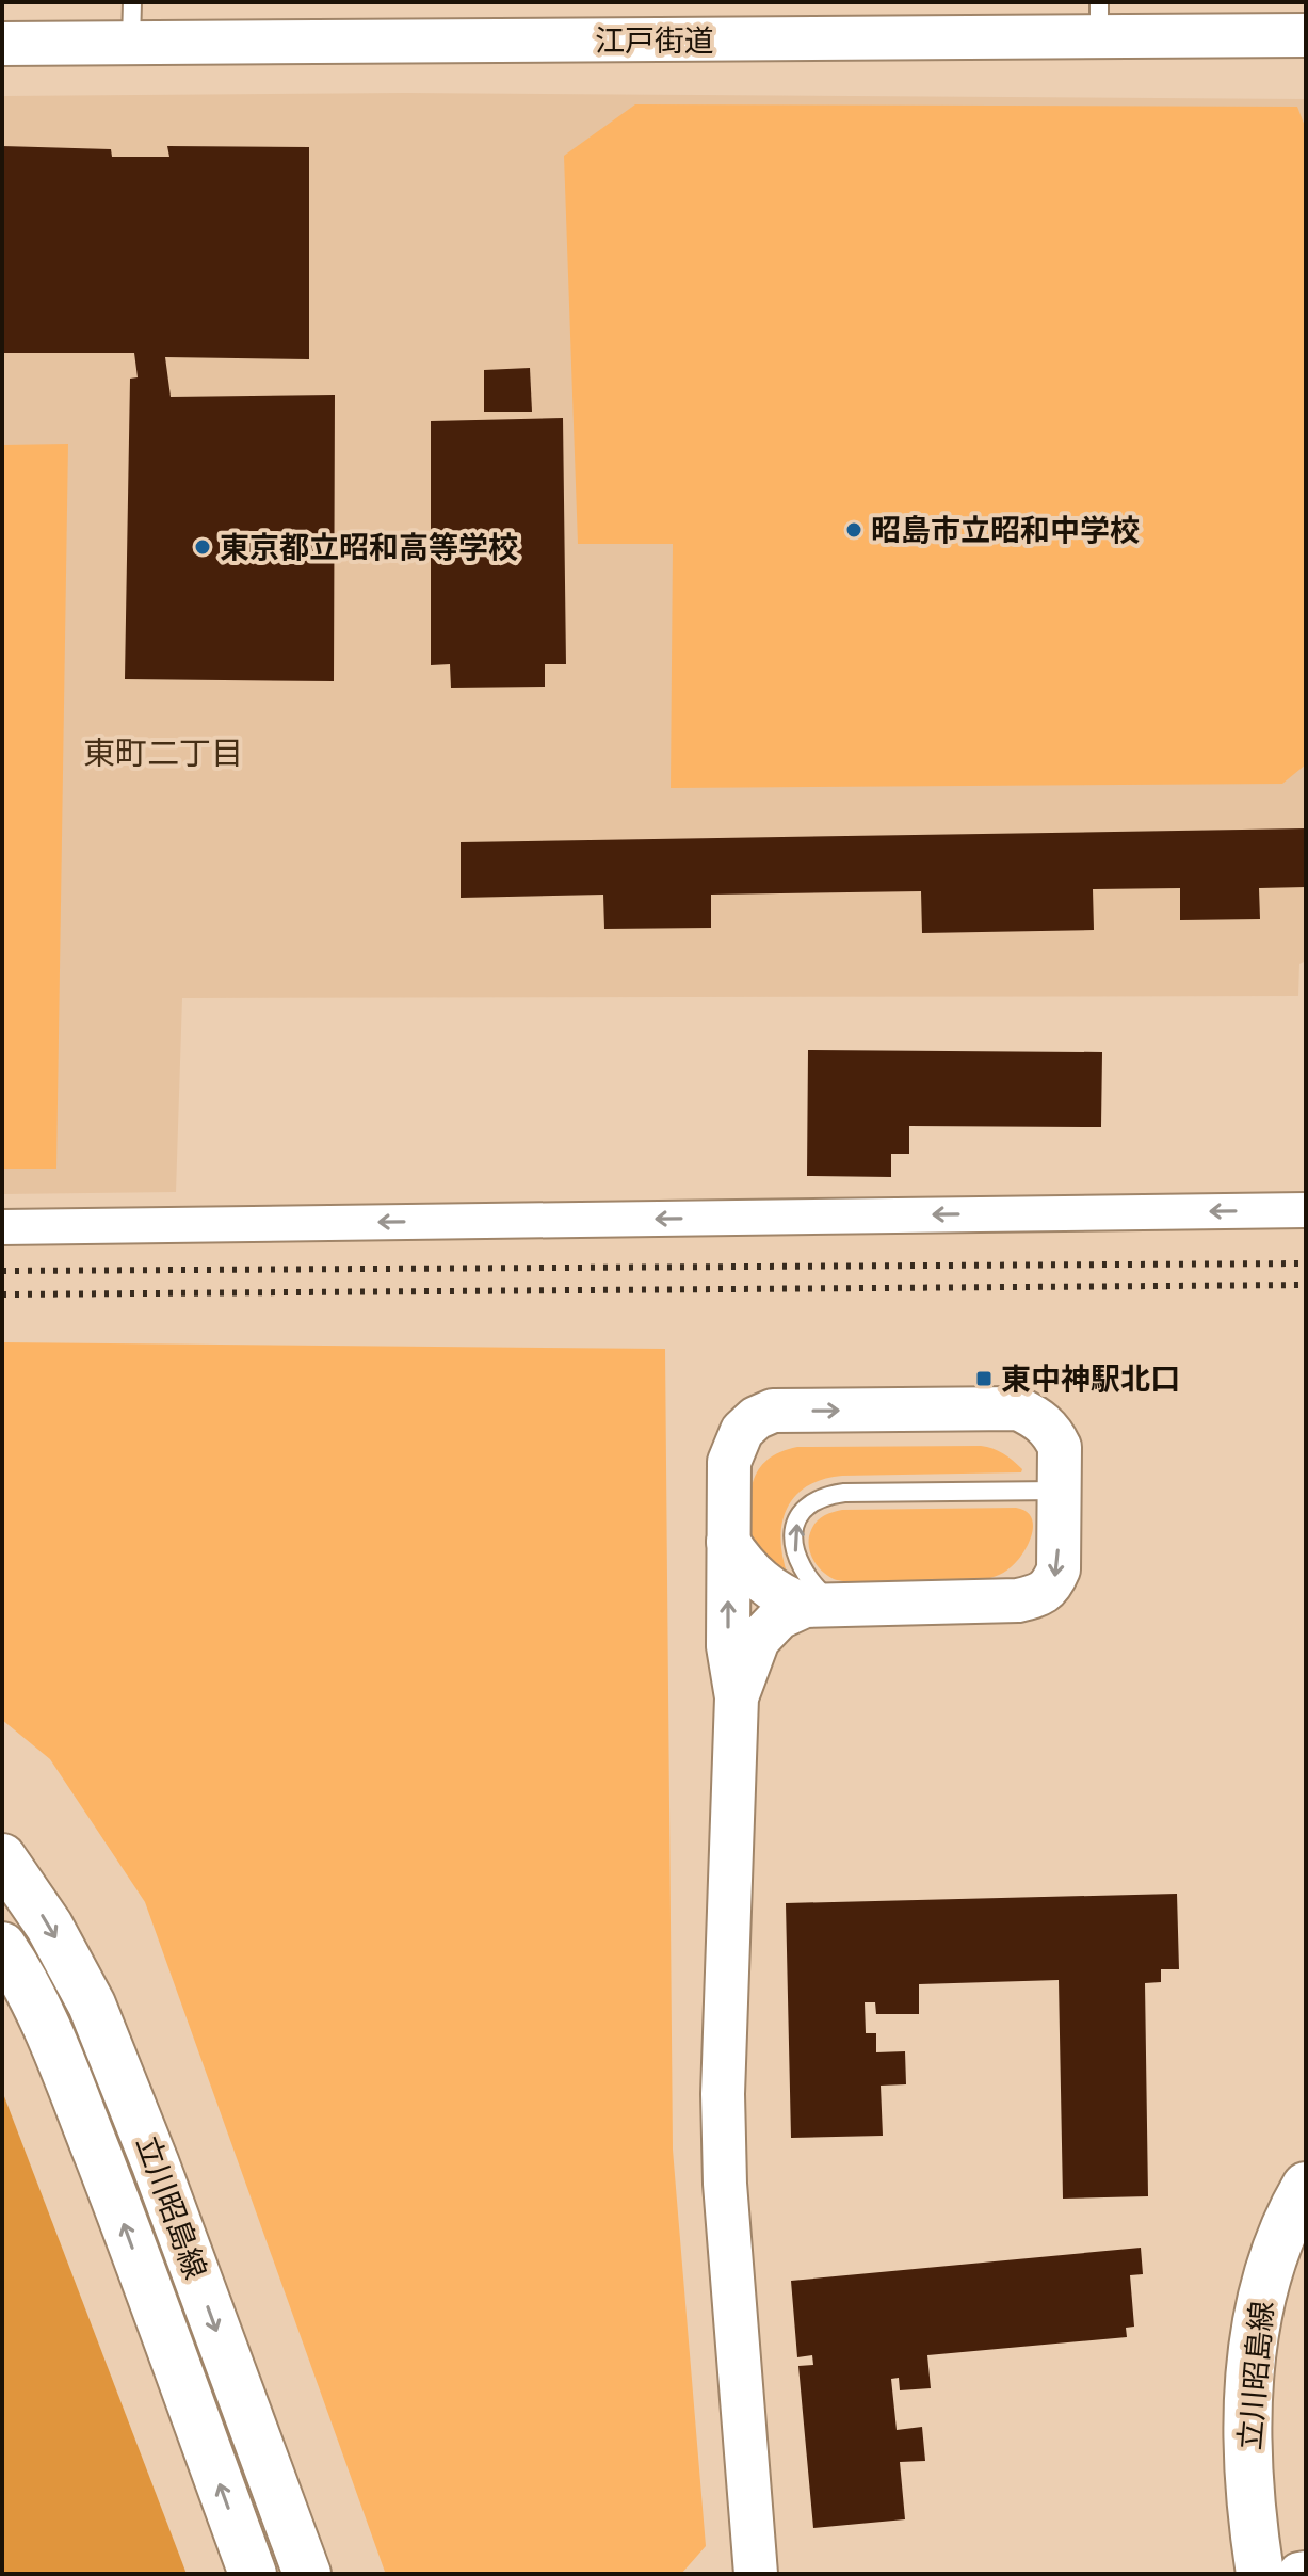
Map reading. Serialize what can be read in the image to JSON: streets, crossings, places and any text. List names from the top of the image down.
{
  "streets": {
    "main road": ["立川昭島線"],
    "street": ["江戸街道"]
  },
  "districts": ["東町二丁目"],
  "places": {
    "other": ["昭島市立昭和中学校", "東京都立昭和高等学校"],
    "transit": ["東中神駅北口"]
  }
}
